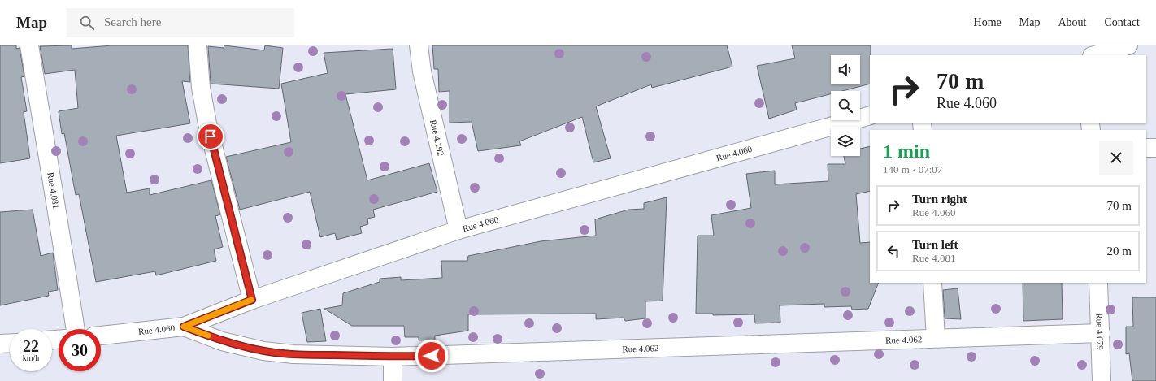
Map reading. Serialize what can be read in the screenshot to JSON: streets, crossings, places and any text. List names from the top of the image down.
{
  "streets": {
    "street": [
      "Rue 4.192",
      "Rue 4.060",
      "Rue 4.081",
      "Rue 4.079",
      "Rue 4.062"
    ]
  },
  "crossings": [
    ["Rue 4.192", "Rue 4.060"],
    ["Rue 4.060", "Rue 4.062"],
    ["Rue 4.079", "Rue 4.062"]
  ],
  "page": {
    "header": "Map",
    "search": "Search here",
    "nav": [
      "Home",
      "Map",
      "About",
      "Contact"
    ],
    "turn": ["70 m", "Rue 4.060"],
    "heading": ["1 min", "140 m · 07:07"],
    "list": [
      {
        "name": "Turn right",
        "note": "Rue 4.060",
        "value": "70 m"
      },
      {
        "name": "Turn left",
        "note": "Rue 4.081",
        "value": "20 m"
      }
    ],
    "speed": "22 km/h",
    "limit": "30"
  }
}
